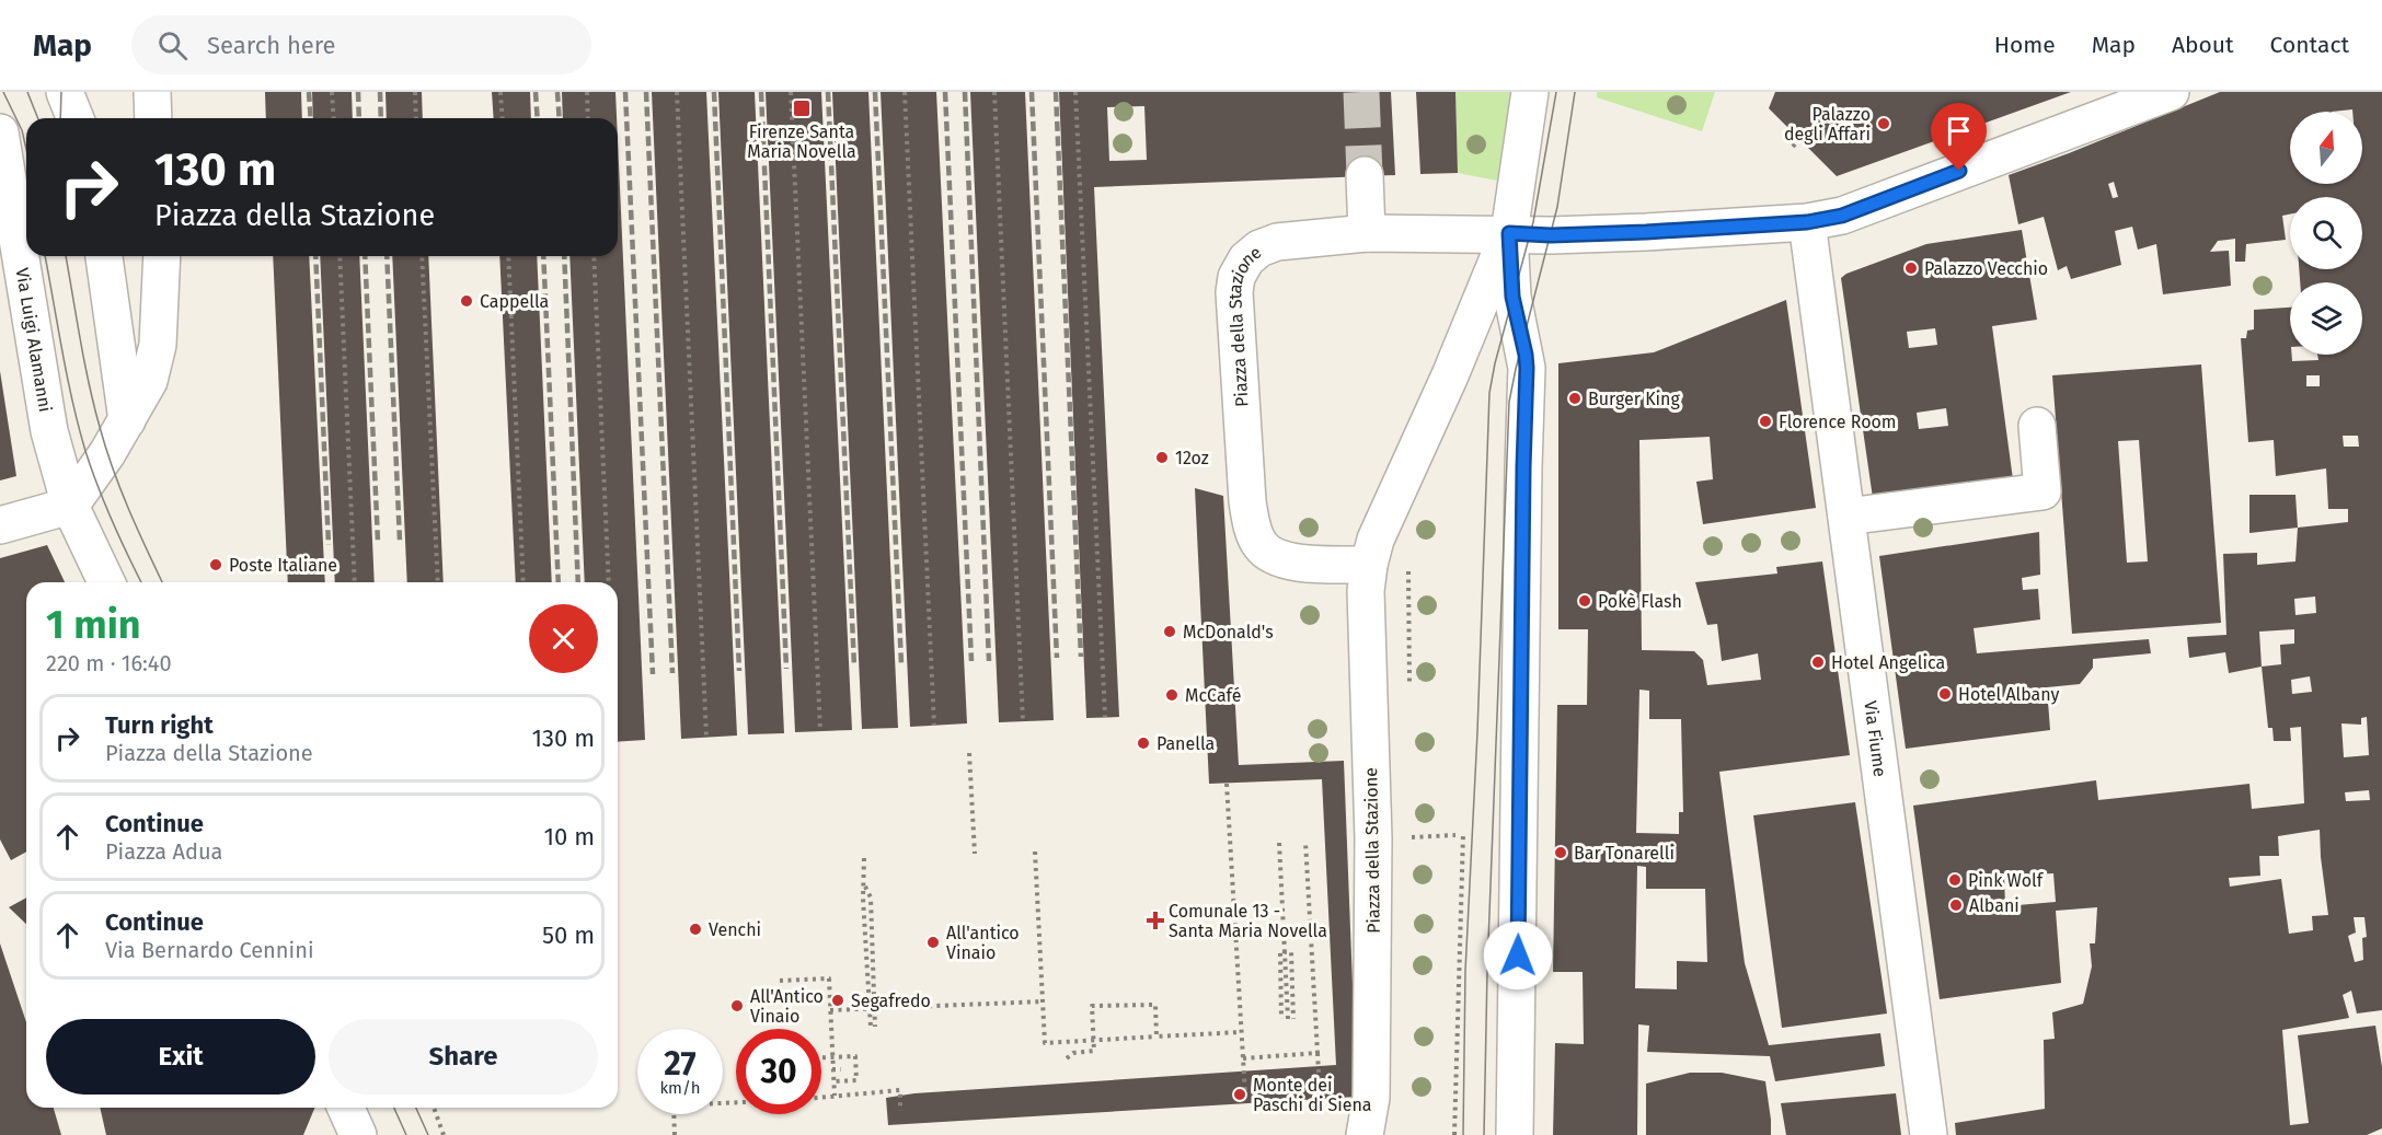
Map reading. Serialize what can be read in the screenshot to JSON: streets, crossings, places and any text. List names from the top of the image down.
{
  "streets": {
    "street": ["Piazza della Stazione", "Via Luigi Alamanni", "Via Fiume"]
  },
  "places": {
    "transit": ["Firenze Santa Maria Novella"],
    "other": [
      "Palazzo degli Affari",
      "Palazzo Vecchio",
      "Cappella",
      "Burger King",
      "Florence Room",
      "12oz",
      "Poste Italiane",
      "Pokè Flash",
      "McDonald's",
      "Hotel Angelica",
      "Hotel Albany",
      "McCafé",
      "Panella",
      "Bar Tonarelli",
      "Pink Wolf",
      "Albani",
      "Venchi",
      "All'antico Vinaio",
      "Segafredo",
      "All'Antico Vinaio",
      "Monte dei Paschi di Siena"
    ],
    "health": ["Comunale 13 - Santa Maria Novella"]
  },
  "north": "top",
  "page": {
    "header": "Map",
    "search": "Search here",
    "nav": [
      "Home",
      "Map",
      "About",
      "Contact"
    ],
    "turn": ["130 m", "Piazza della Stazione"],
    "heading": ["1 min", "220 m · 16:40"],
    "list": [
      {
        "name": "Turn right",
        "note": "Piazza della Stazione",
        "value": "130 m"
      },
      {
        "name": "Continue",
        "note": "Piazza Adua",
        "value": "10 m"
      },
      {
        "name": "Continue",
        "note": "Via Bernardo Cennini",
        "value": "50 m"
      }
    ],
    "buttons": ["Exit", "Share"],
    "speed": "27 km/h",
    "limit": "30"
  }
}
